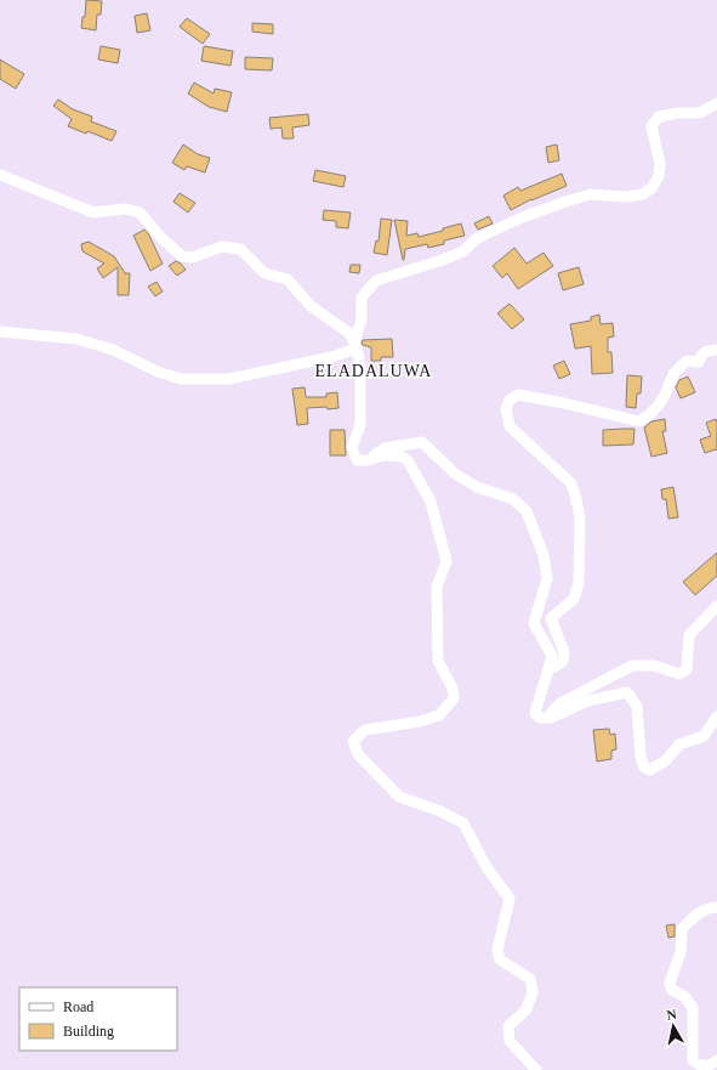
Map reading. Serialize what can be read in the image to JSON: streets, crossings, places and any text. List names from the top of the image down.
{
  "districts": ["ELADALUWA"],
  "legend": ["Road", "Building"],
  "north": "top"
}
